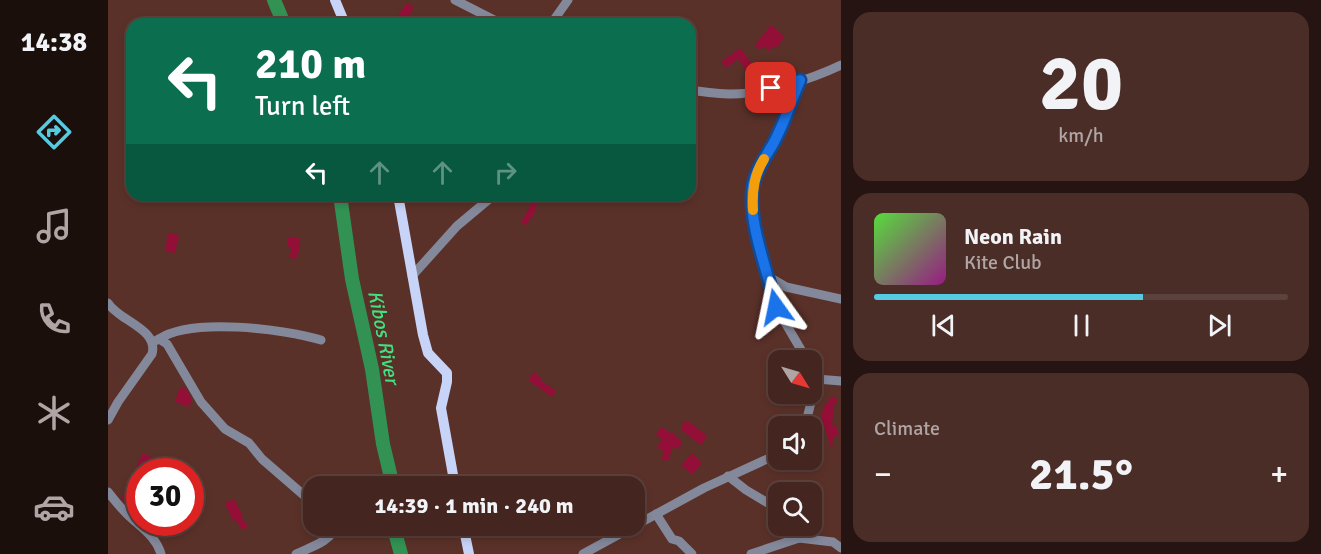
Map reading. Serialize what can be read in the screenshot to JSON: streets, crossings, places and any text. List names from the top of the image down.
{
  "water": ["Kibos River"],
  "north": "bottom right",
  "page": {
    "tabs": "14:38",
    "tile": [
      ["20", "km/h"],
      "Climate"
    ],
    "turn": ["210 m", "Turn left"],
    "song": ["Neon Rain", "Kite Club"],
    "heat": ["−", "21.5°", "+"],
    "limit": "30",
    "trip": "14:39 · 1 min · 240 m"
  }
}
